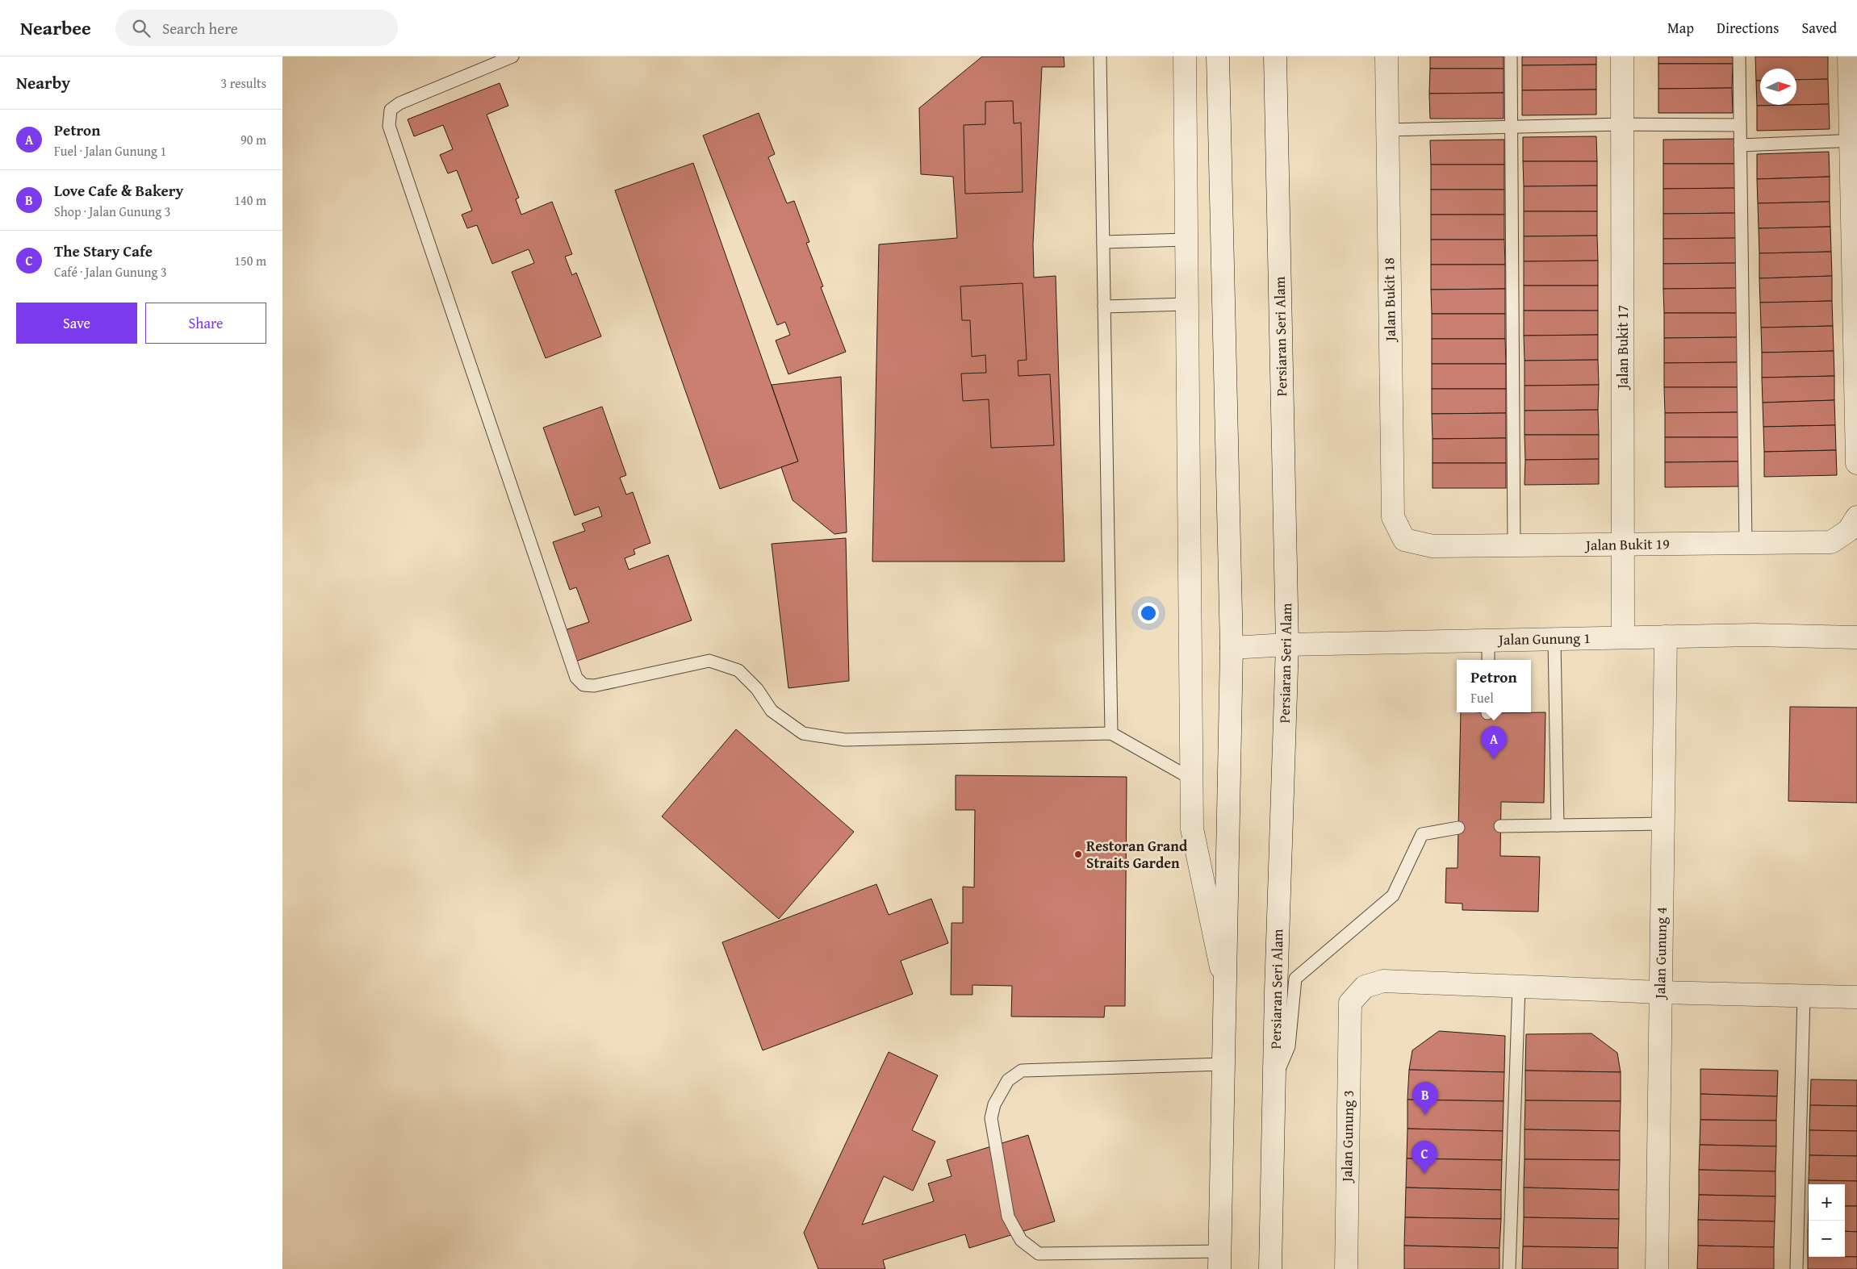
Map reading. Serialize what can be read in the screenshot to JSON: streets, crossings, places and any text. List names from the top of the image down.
{
  "streets": {
    "street": [
      "Jalan Bukit 18",
      "Persiaran Seri Alam",
      "Jalan Bukit 17",
      "Jalan Bukit 19",
      "Jalan Gunung 1",
      "Jalan Gunung 4",
      "Jalan Gunung 3"
    ]
  },
  "crossings": [
    ["Jalan Bukit 18", "Jalan Bukit 19"],
    ["Persiaran Seri Alam", "Jalan Gunung 1"],
    ["Jalan Bukit 17", "Jalan Bukit 19"],
    ["Jalan Bukit 17", "Jalan Gunung 1"],
    ["Jalan Gunung 1", "Jalan Gunung 4"]
  ],
  "places": ["Restoran Grand Straits Garden"],
  "north": "right",
  "page": {
    "header": "Nearbee",
    "search": "Search here",
    "nav": ["Map", "Directions", "Saved"],
    "heading": ["Nearby", "3 results"],
    "list": [
      {
        "mark": "A",
        "name": "Petron",
        "note": "Fuel · Jalan Gunung 1",
        "value": "90 m"
      },
      {
        "mark": "B",
        "name": "Love Cafe & Bakery",
        "note": "Shop · Jalan Gunung 3",
        "value": "140 m"
      },
      {
        "mark": "C",
        "name": "The Stary Cafe",
        "note": "Café · Jalan Gunung 3",
        "value": "150 m"
      }
    ],
    "buttons": ["Save", "Share"],
    "popup": ["Petron", "Fuel"],
    "pins": ["A", "B", "C"],
    "map_buttons": ["+", "−"]
  }
}
